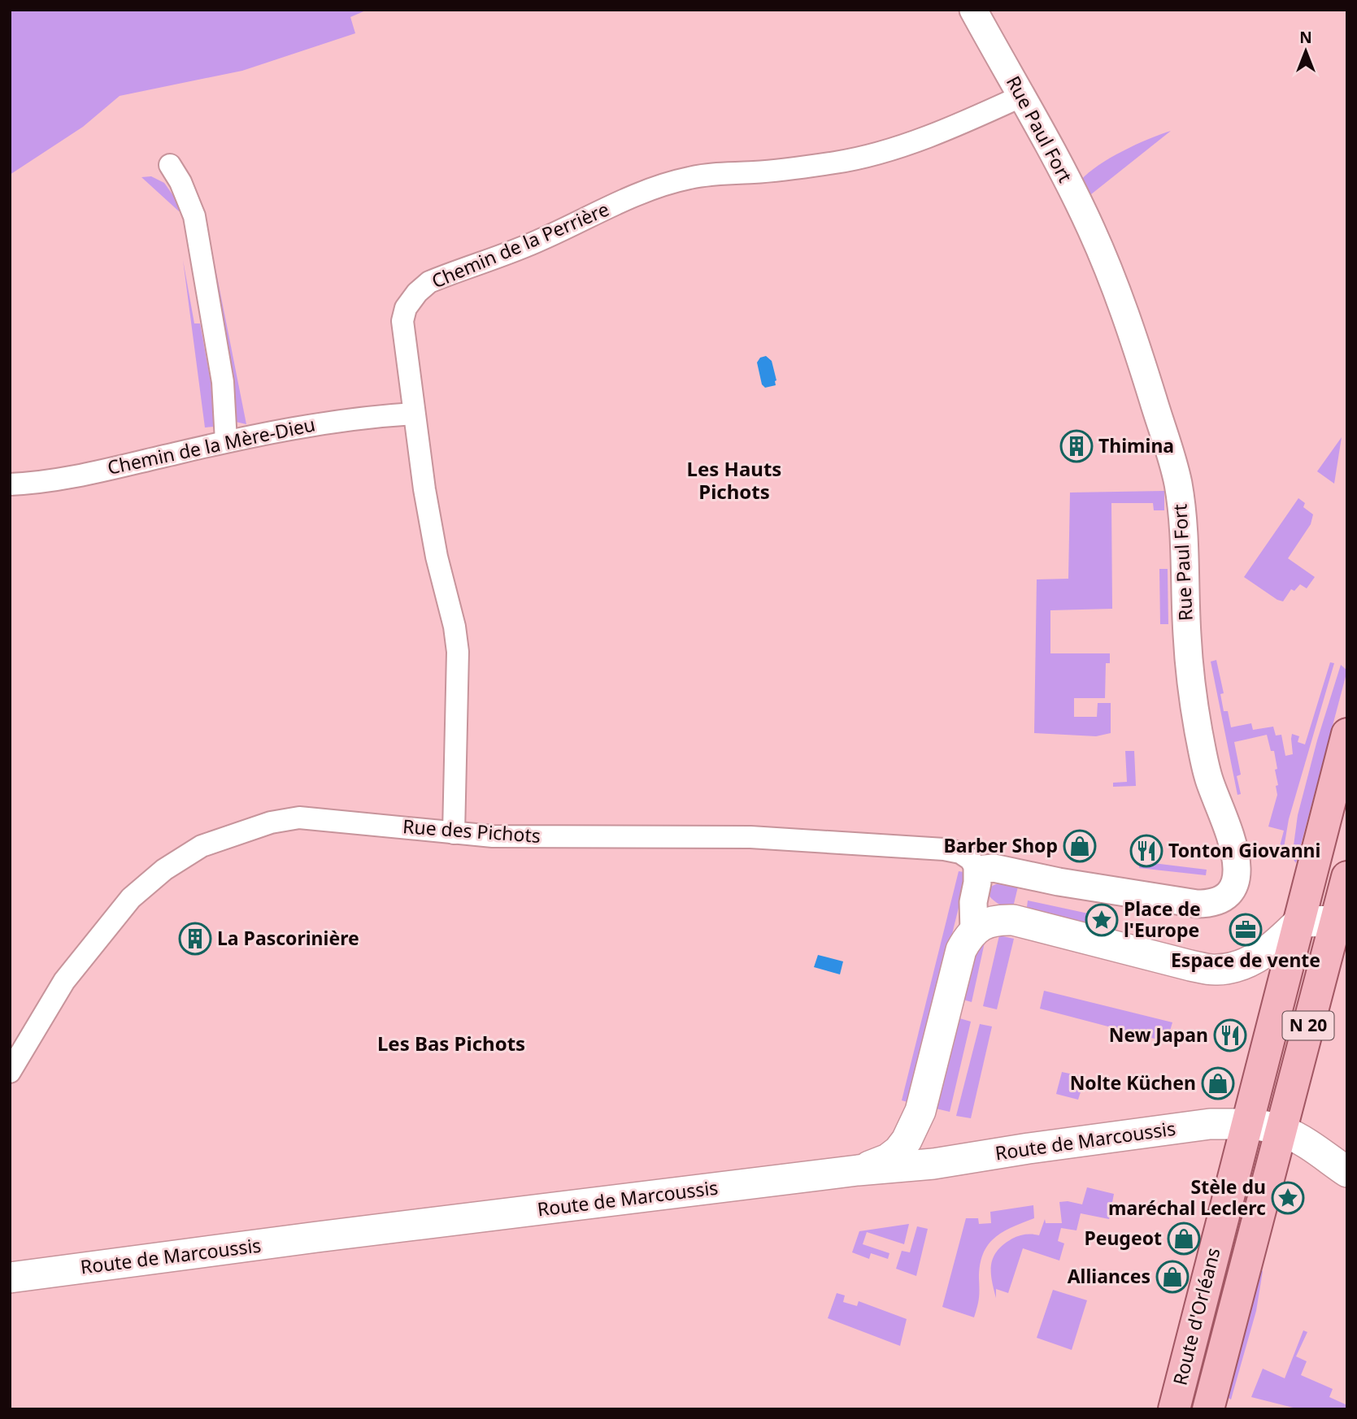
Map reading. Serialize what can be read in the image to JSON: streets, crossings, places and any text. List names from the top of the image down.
{
  "streets": {
    "main road": ["N 20", "Route de Marcoussis", "Route d'Orléans"],
    "street": [
      "Rue Paul Fort",
      "Chemin de la Perrière",
      "Chemin de la Mère-Dieu",
      "Rue des Pichots"
    ]
  },
  "crossings": [
    ["Rue Paul Fort", "Chemin de la Perrière"],
    ["Rue Paul Fort", "Rue des Pichots"],
    ["Chemin de la Perrière", "Chemin de la Mère-Dieu"],
    ["Chemin de la Perrière", "Rue des Pichots"],
    ["Route de Marcoussis", "Route d'Orléans"]
  ],
  "districts": ["Les Hauts Pichots", "Les Bas Pichots"],
  "places": {
    "building": ["Thimina", "La Pascorinière"],
    "shop": [
      "Barber Shop",
      "Nolte Küchen",
      "Peugeot",
      "Alliances"
    ],
    "restaurant": ["Tonton Giovanni", "New Japan"],
    "place": ["Place de l'Europe", "Stèle du maréchal Leclerc"],
    "office": ["Espace de vente"]
  },
  "north": "top"
}
